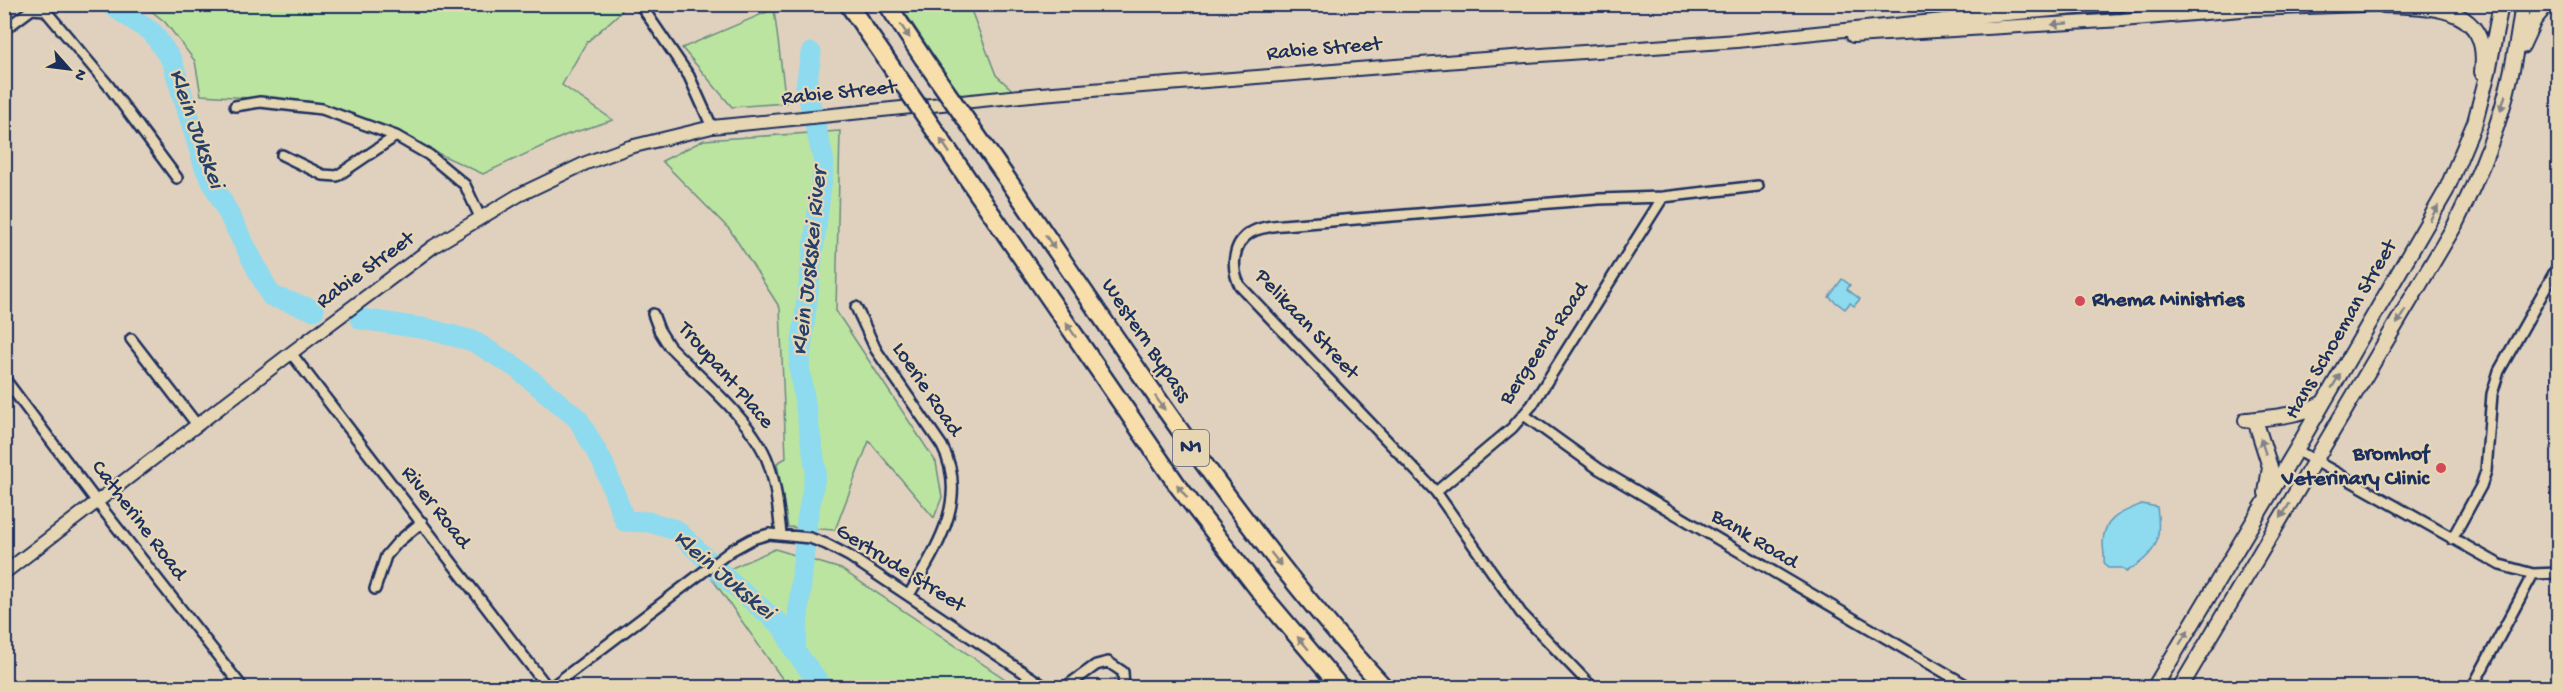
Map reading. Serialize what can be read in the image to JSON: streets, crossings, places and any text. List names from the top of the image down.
{
  "streets": {
    "highway": ["Western Bypass", "N1"],
    "main road": ["Hans Schoeman Street"],
    "street": [
      "Rabie Street",
      "Pelikaan Street",
      "Bergeend Road",
      "Troupant Place",
      "Loerie Road",
      "River Road",
      "Catherine Road",
      "Bank Road",
      "Gertrude Street"
    ]
  },
  "crossings": [
    ["Rabie Street", "River Road"],
    ["Rabie Street", "Catherine Road"],
    ["Pelikaan Street", "Bergeend Road"],
    ["Bergeend Road", "Bank Road"],
    ["Troupant Place", "Gertrude Street"],
    ["Loerie Road", "Gertrude Street"],
    ["River Road", "Gertrude Street"]
  ],
  "water": ["Klein Jukskei", "Klein Juskskei River"],
  "places": ["Rhema Ministries", "Bromhof Veterinary Clinic"],
  "north": "bottom right"
}
